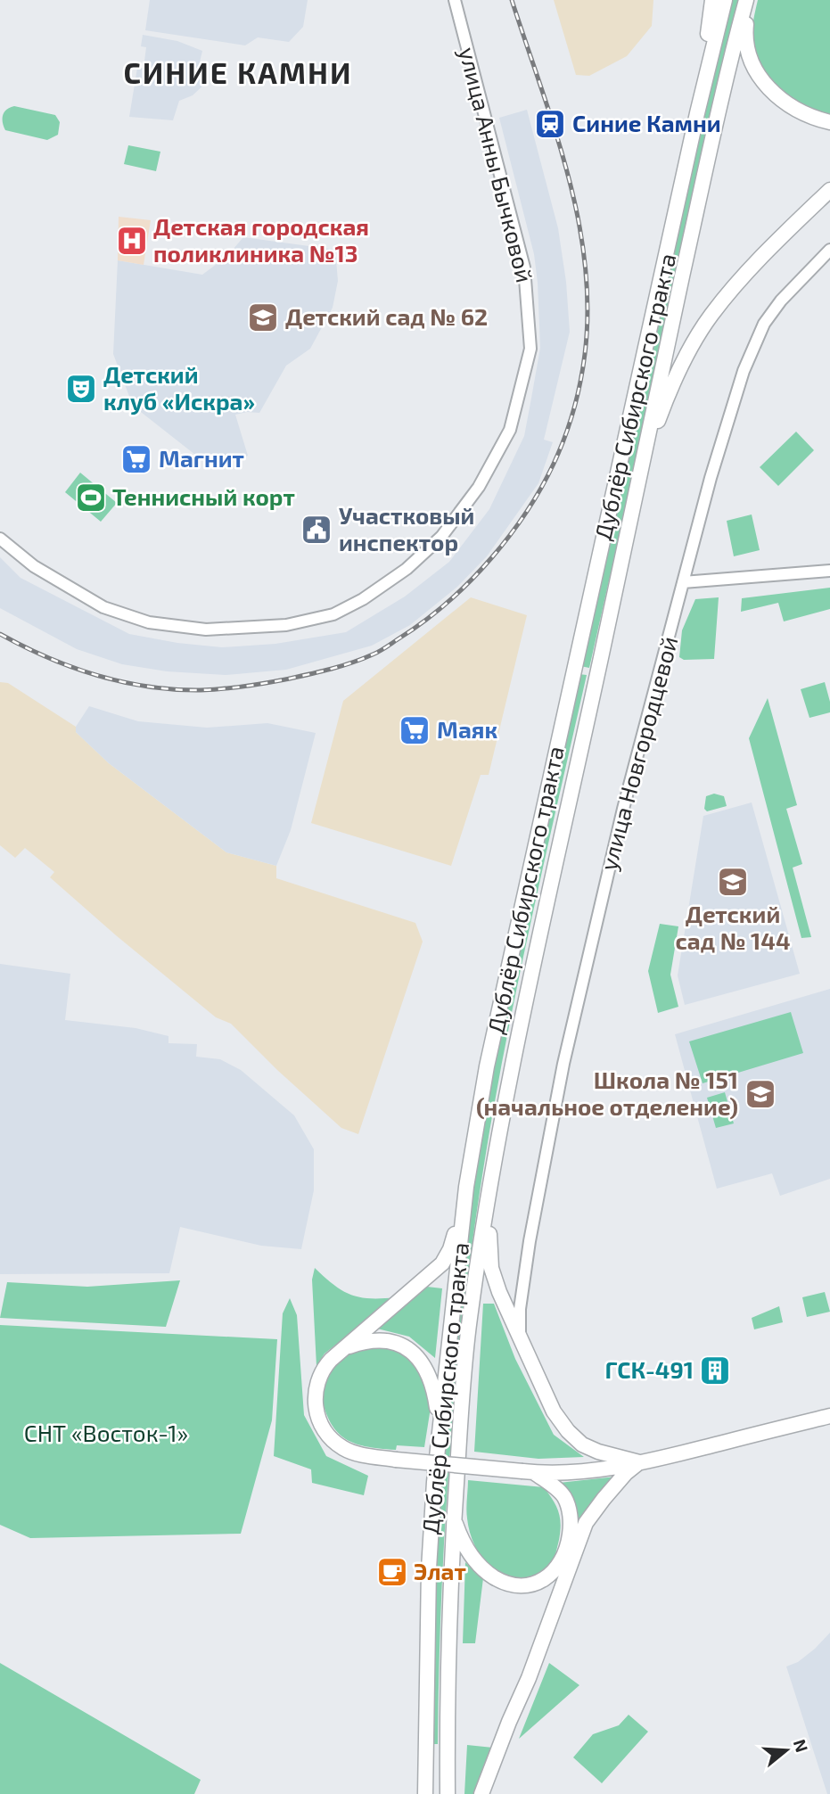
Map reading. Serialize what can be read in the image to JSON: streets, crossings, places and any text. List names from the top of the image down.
{
  "streets": {
    "main road": ["Дублёр Сибирского тракта"],
    "street": ["улица Анны Бычковой", "улица Новгородцевой"]
  },
  "districts": ["СИНИЕ КАМНИ"],
  "parks": ["СНТ «Восток-1»"],
  "places": {
    "station": ["Синие Камни"],
    "hospital": ["Детская городская поликлиника №13"],
    "school or university": ["Детский сад № 62", "Детский сад № 144", "Школа № 151 (начальное отделение)"],
    "theatre": ["Детский клуб «Искра»"],
    "supermarket": ["Магнит", "Маяк"],
    "sports": ["Теннисный корт"],
    "public building": ["Участковый инспектор"],
    "building": ["ГСК-491"],
    "cafe": ["Элат"]
  },
  "north": "right"
}
